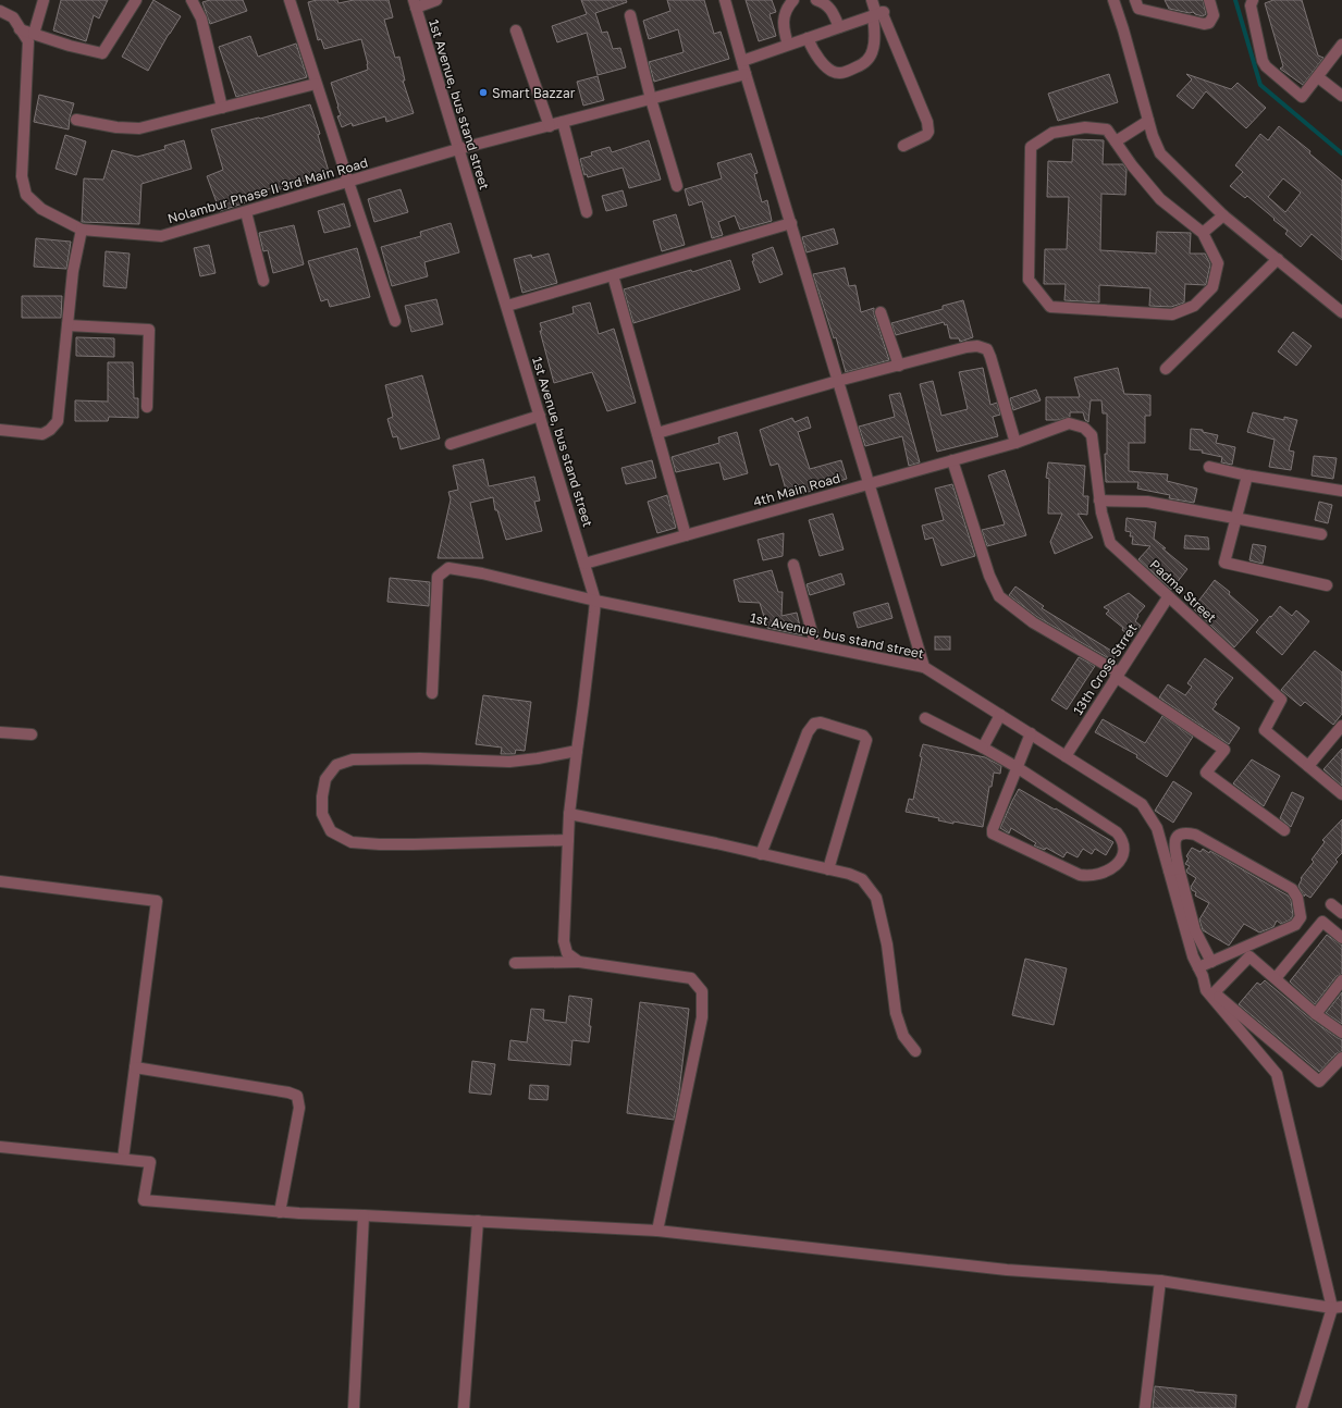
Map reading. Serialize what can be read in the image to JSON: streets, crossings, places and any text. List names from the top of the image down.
{
  "streets": {
    "street": [
      "1st Avenue, bus stand street",
      "Nolambur Phase II 3rd Main Road",
      "4th Main Road",
      "Padma Street",
      "13th Cross Strret"
    ]
  },
  "crossings": [
    ["1st Avenue, bus stand street", "Nolambur Phase II 3rd Main Road"],
    ["1st Avenue, bus stand street", "4th Main Road"],
    ["1st Avenue, bus stand street", "13th Cross Strret"],
    ["4th Main Road", "Padma Street"],
    ["Padma Street", "13th Cross Strret"]
  ],
  "places": ["Smart Bazzar"]
}
